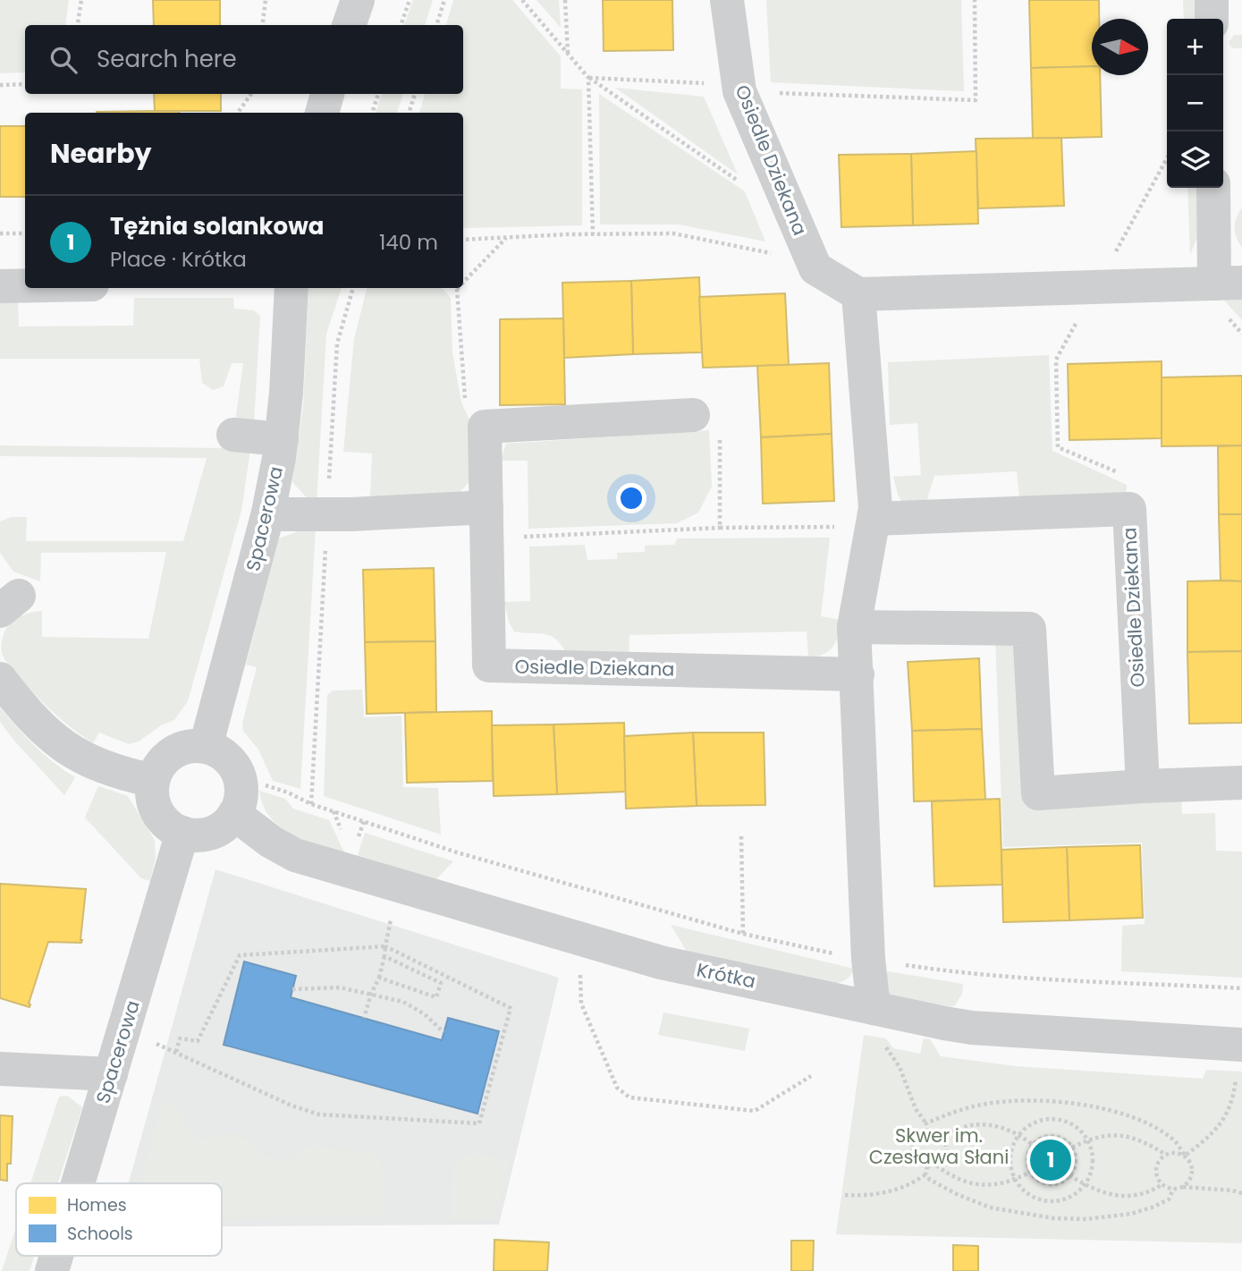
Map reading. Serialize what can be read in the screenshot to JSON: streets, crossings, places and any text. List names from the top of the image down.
{
  "streets": {
    "street": ["Osiedle Dziekana", "Spacerowa", "Krótka"]
  },
  "crossings": [
    ["Spacerowa", "Krótka"]
  ],
  "parks": ["Skwer im. Czesława Słani"],
  "legend": ["Homes", "Schools"],
  "north": "right",
  "page": {
    "map_buttons": ["+", "−"],
    "search": "Search here",
    "heading": "Nearby",
    "list": [
      {
        "mark": "1",
        "name": "Tężnia solankowa",
        "note": "Place · Krótka",
        "value": "140 m"
      }
    ],
    "pins": "1"
  }
}
